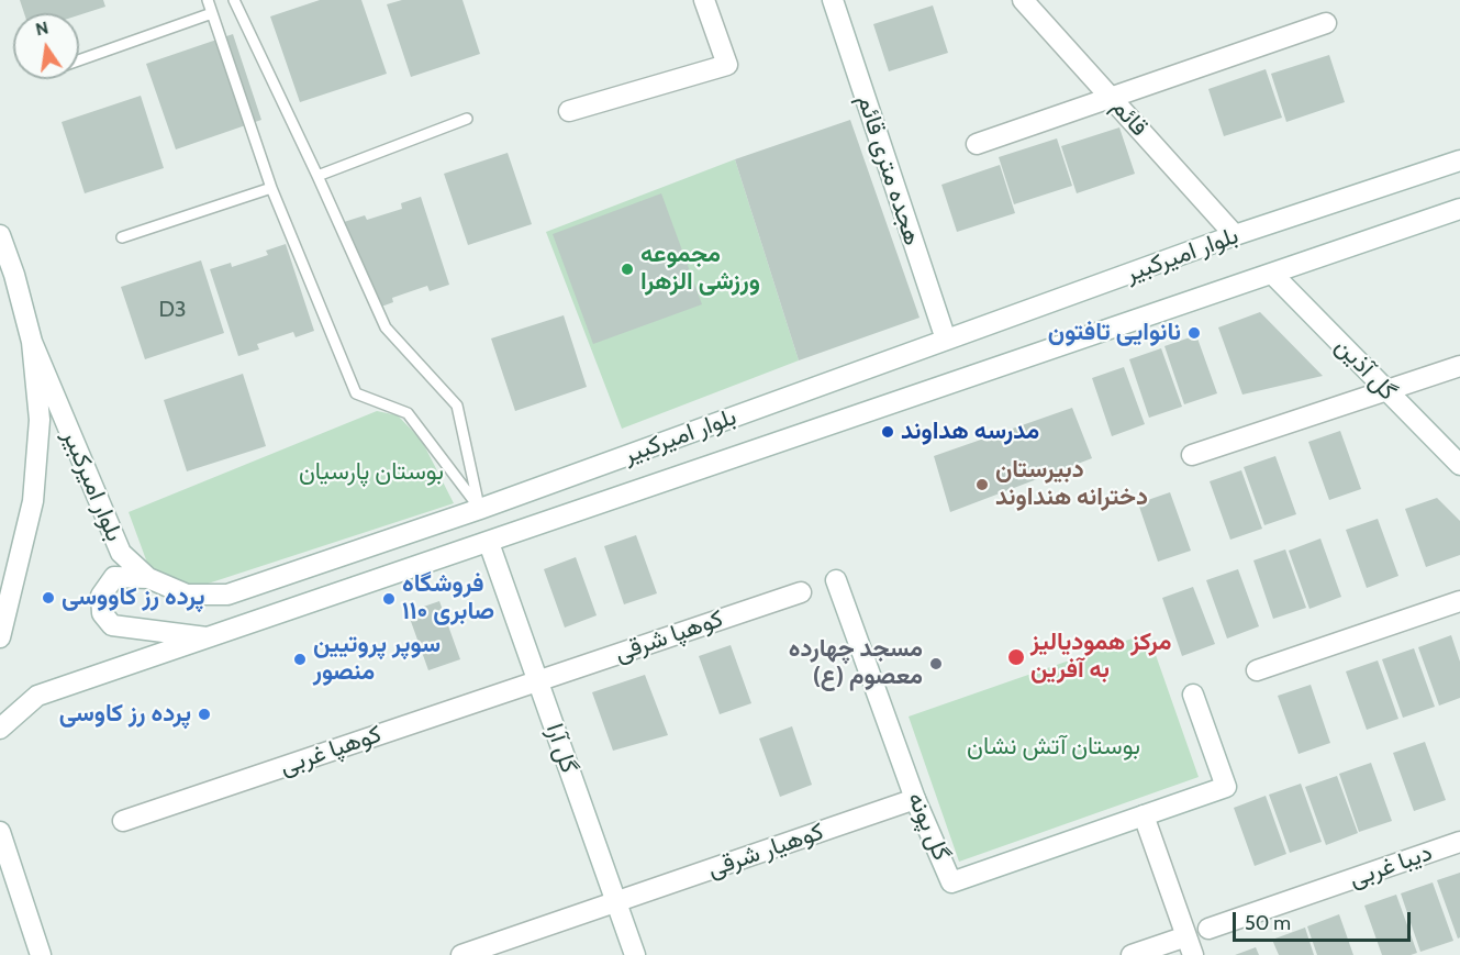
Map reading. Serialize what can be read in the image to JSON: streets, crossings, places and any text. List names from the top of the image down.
{
  "streets": {
    "street": [
      "قائم",
      "هجده متری قائم",
      "بلوار امیرکبیر",
      "گل آذین",
      "کوهپا شرقی",
      "گل آرا",
      "کوهپا غربی",
      "گل پونه",
      "کوهیار شرقی",
      "دیبا غربی"
    ]
  },
  "crossings": [
    ["قائم", "بلوار امیرکبیر"],
    ["هجده متری قائم", "بلوار امیرکبیر"],
    ["بلوار امیرکبیر", "گل آذین"],
    ["بلوار امیرکبیر", "گل آرا"],
    ["کوهپا شرقی", "گل آرا"],
    ["کوهپا شرقی", "کوهپا غربی"],
    ["گل آرا", "کوهپا غربی"],
    ["گل آرا", "کوهیار شرقی"],
    ["گل پونه", "کوهیار شرقی"]
  ],
  "parks": ["بوستان پارسیان", "بوستان آتش نشان"],
  "places": [
    "مجموعه ورزشی الزهرا",
    "نانوایی تافتون",
    "مدرسه هداوند",
    "دبیرستان دخترانه هنداوند",
    "پرده رز کاووسی",
    "فروشگاه صابری ۱۱۰",
    "مرکز همودیالیز به آفرین",
    "سوپر پروتیین منصور",
    "مسجد چهارده معصوم (ع)",
    "پرده رز کاوسی"
  ],
  "house_numbers": ["D3"],
  "scale_bar": "50 m",
  "north": "top"
}
